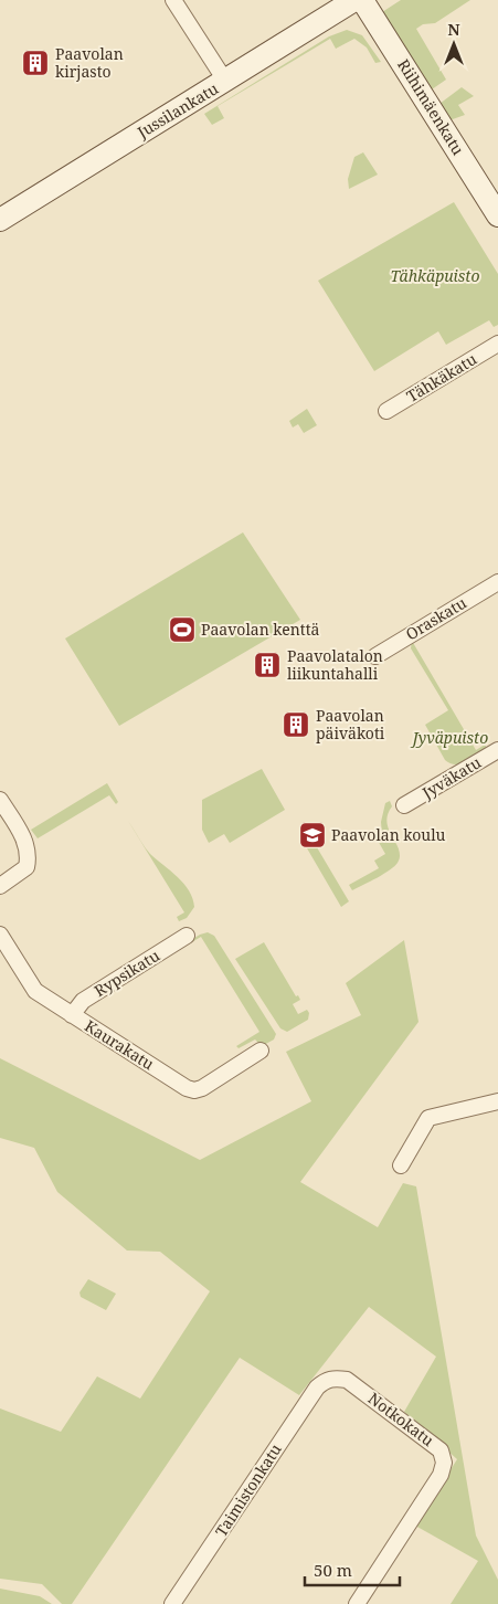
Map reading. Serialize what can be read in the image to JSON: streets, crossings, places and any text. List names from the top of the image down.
{
  "streets": {
    "main road": ["Riihimäenkatu", "Jussilankatu"],
    "street": [
      "Tähkäkatu",
      "Oraskatu",
      "Jyväkatu",
      "Rypsikatu",
      "Kaurakatu",
      "Notkokatu",
      "Taimistonkatu"
    ]
  },
  "crossings": [
    ["Rypsikatu", "Kaurakatu"],
    ["Notkokatu", "Taimistonkatu"]
  ],
  "parks": ["Tähkäpuisto", "Jyväpuisto"],
  "places": {
    "building": ["Paavolan kirjasto", "Paavolatalon liikuntahalli", "Paavolan päiväkoti"],
    "sports": ["Paavolan kenttä"],
    "school or university": ["Paavolan koulu"]
  },
  "scale_bar": "50 m",
  "north": "top"
}
